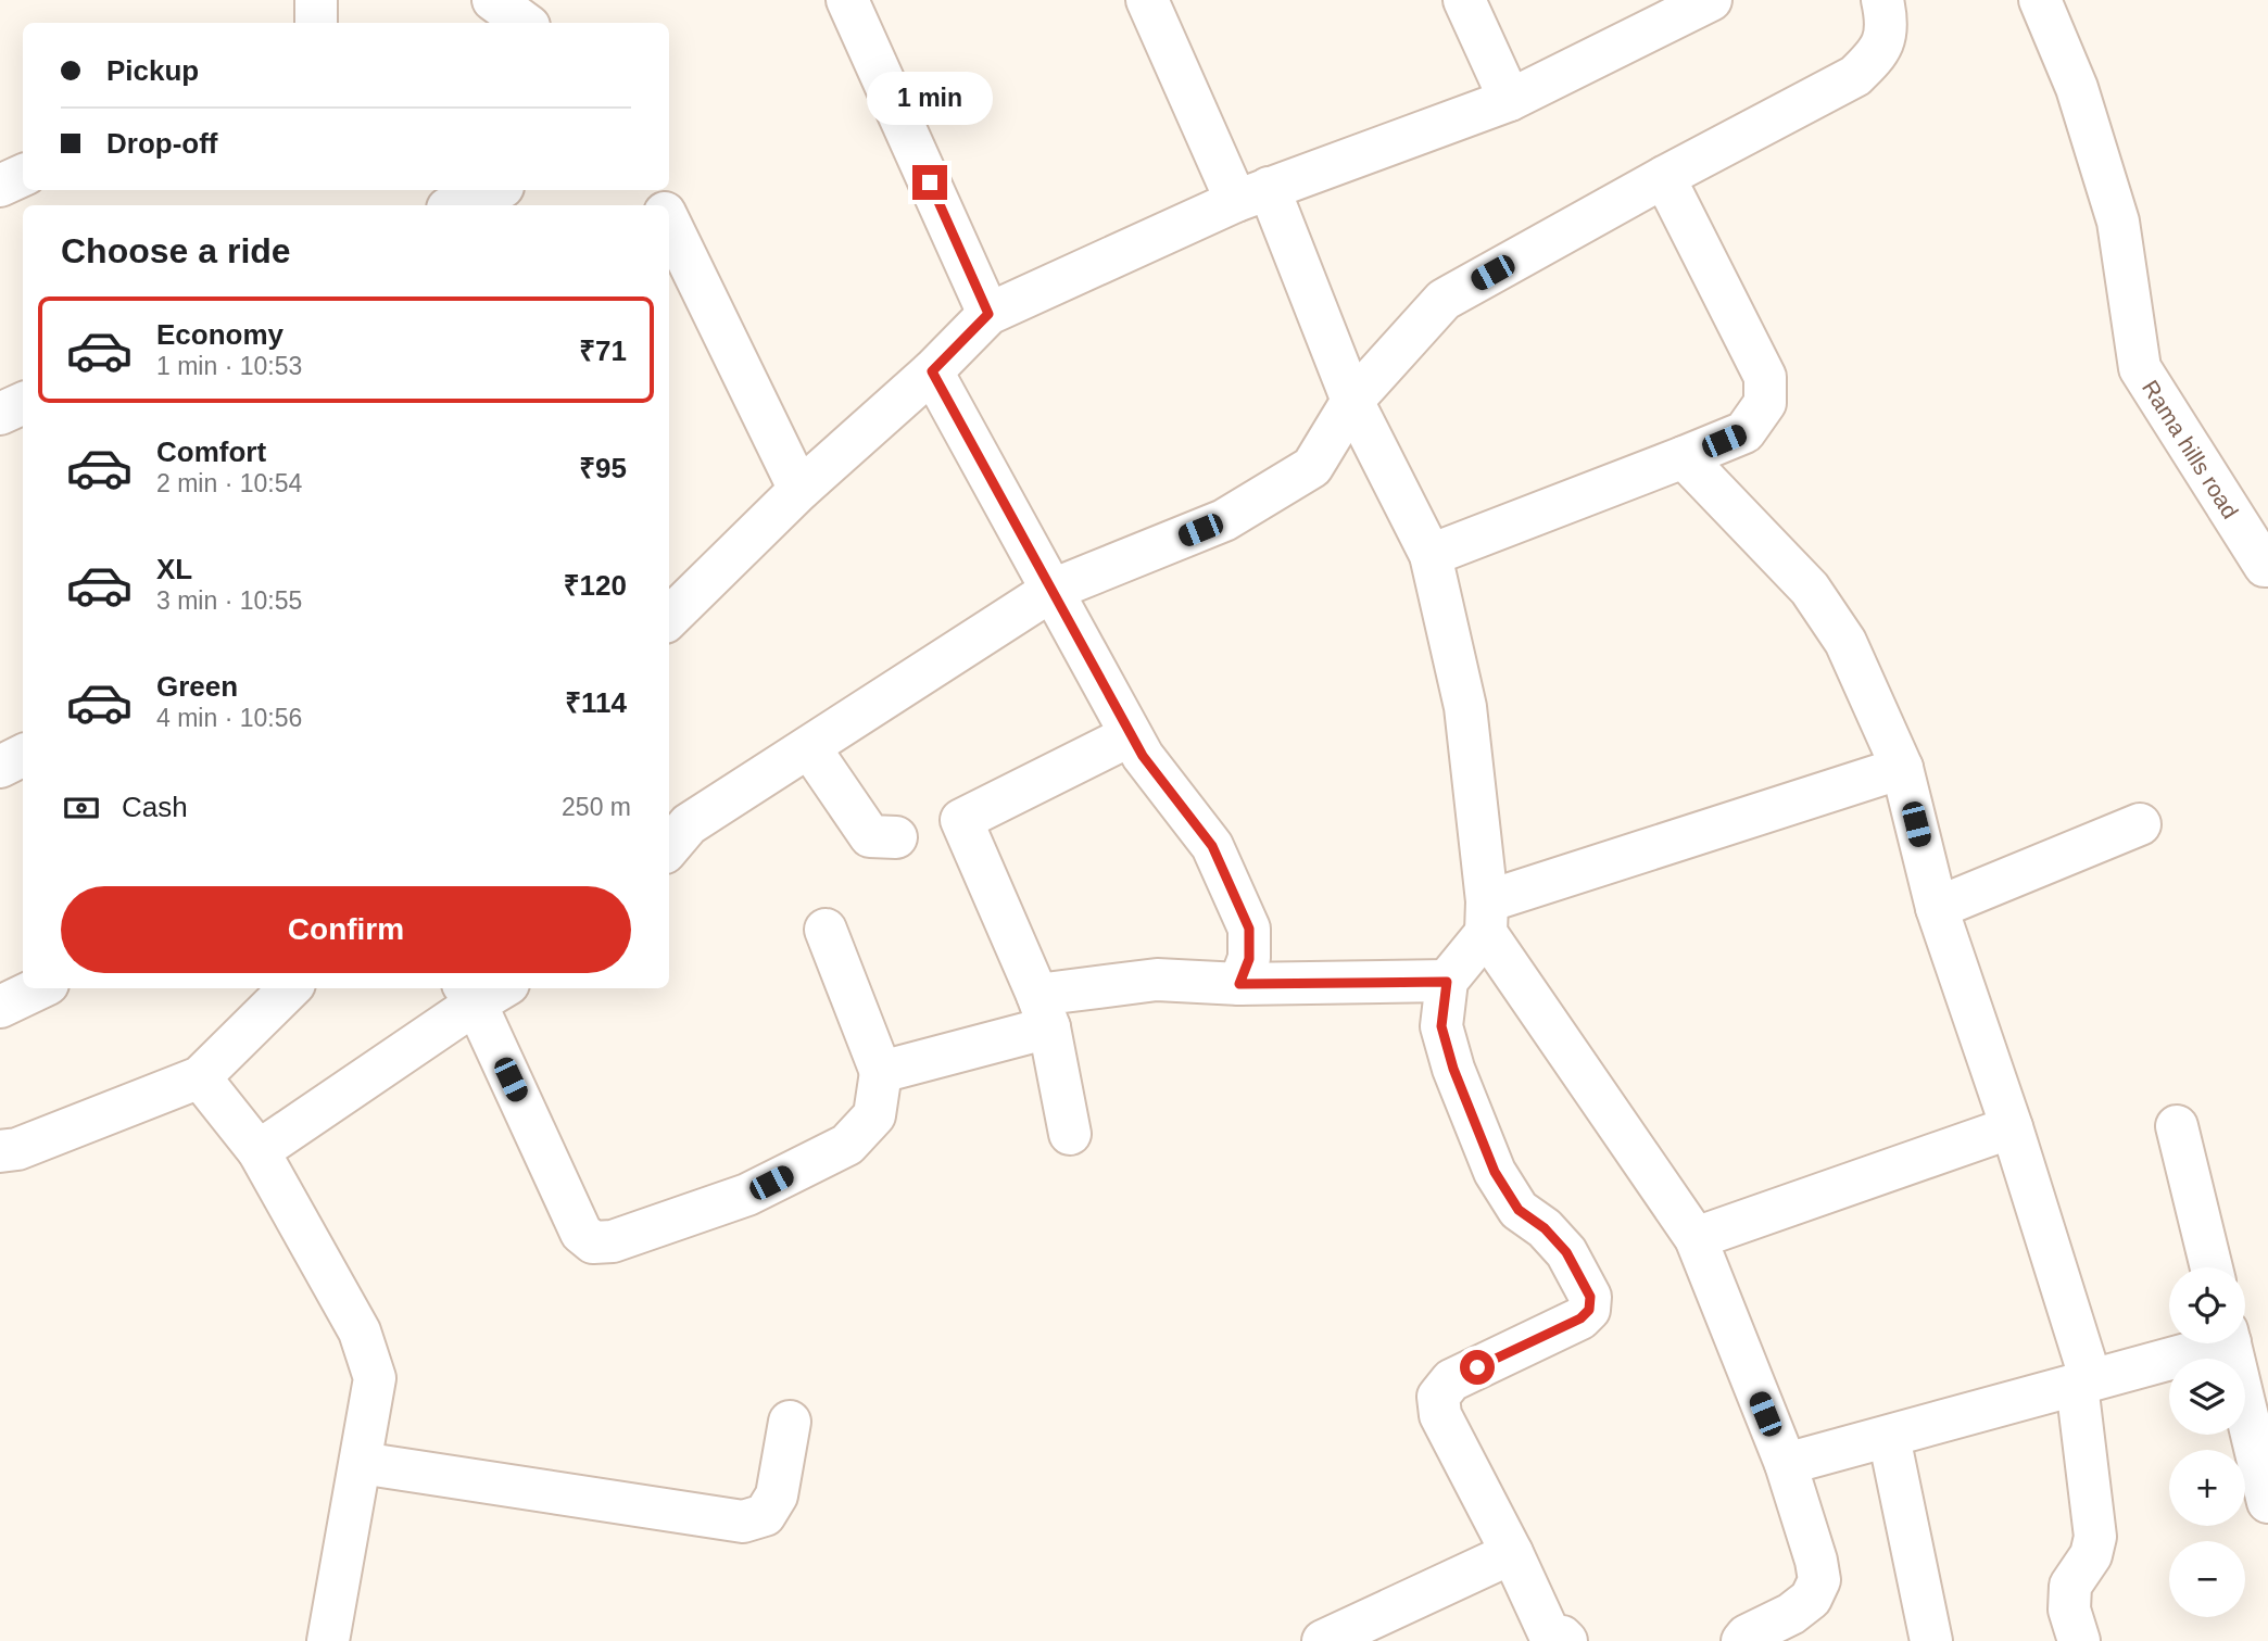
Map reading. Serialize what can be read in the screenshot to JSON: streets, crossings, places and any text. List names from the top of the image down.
{
  "streets": {
    "street": ["Rama hills road"]
  },
  "page": {
    "banner": ["Pickup", "Drop-off"],
    "bubble": "1 min",
    "heading": "Choose a ride",
    "list": [
      {
        "name": "Economy",
        "note": "1 min · 10:53",
        "value": "₹71"
      },
      {
        "name": "Comfort",
        "note": "2 min · 10:54",
        "value": "₹95"
      },
      {
        "name": "XL",
        "note": "3 min · 10:55",
        "value": "₹120"
      },
      {
        "name": "Green",
        "note": "4 min · 10:56",
        "value": "₹114"
      }
    ],
    "pay": ["Cash", "250 m"],
    "buttons": "Confirm",
    "map_buttons": ["+", "−"]
  }
}
